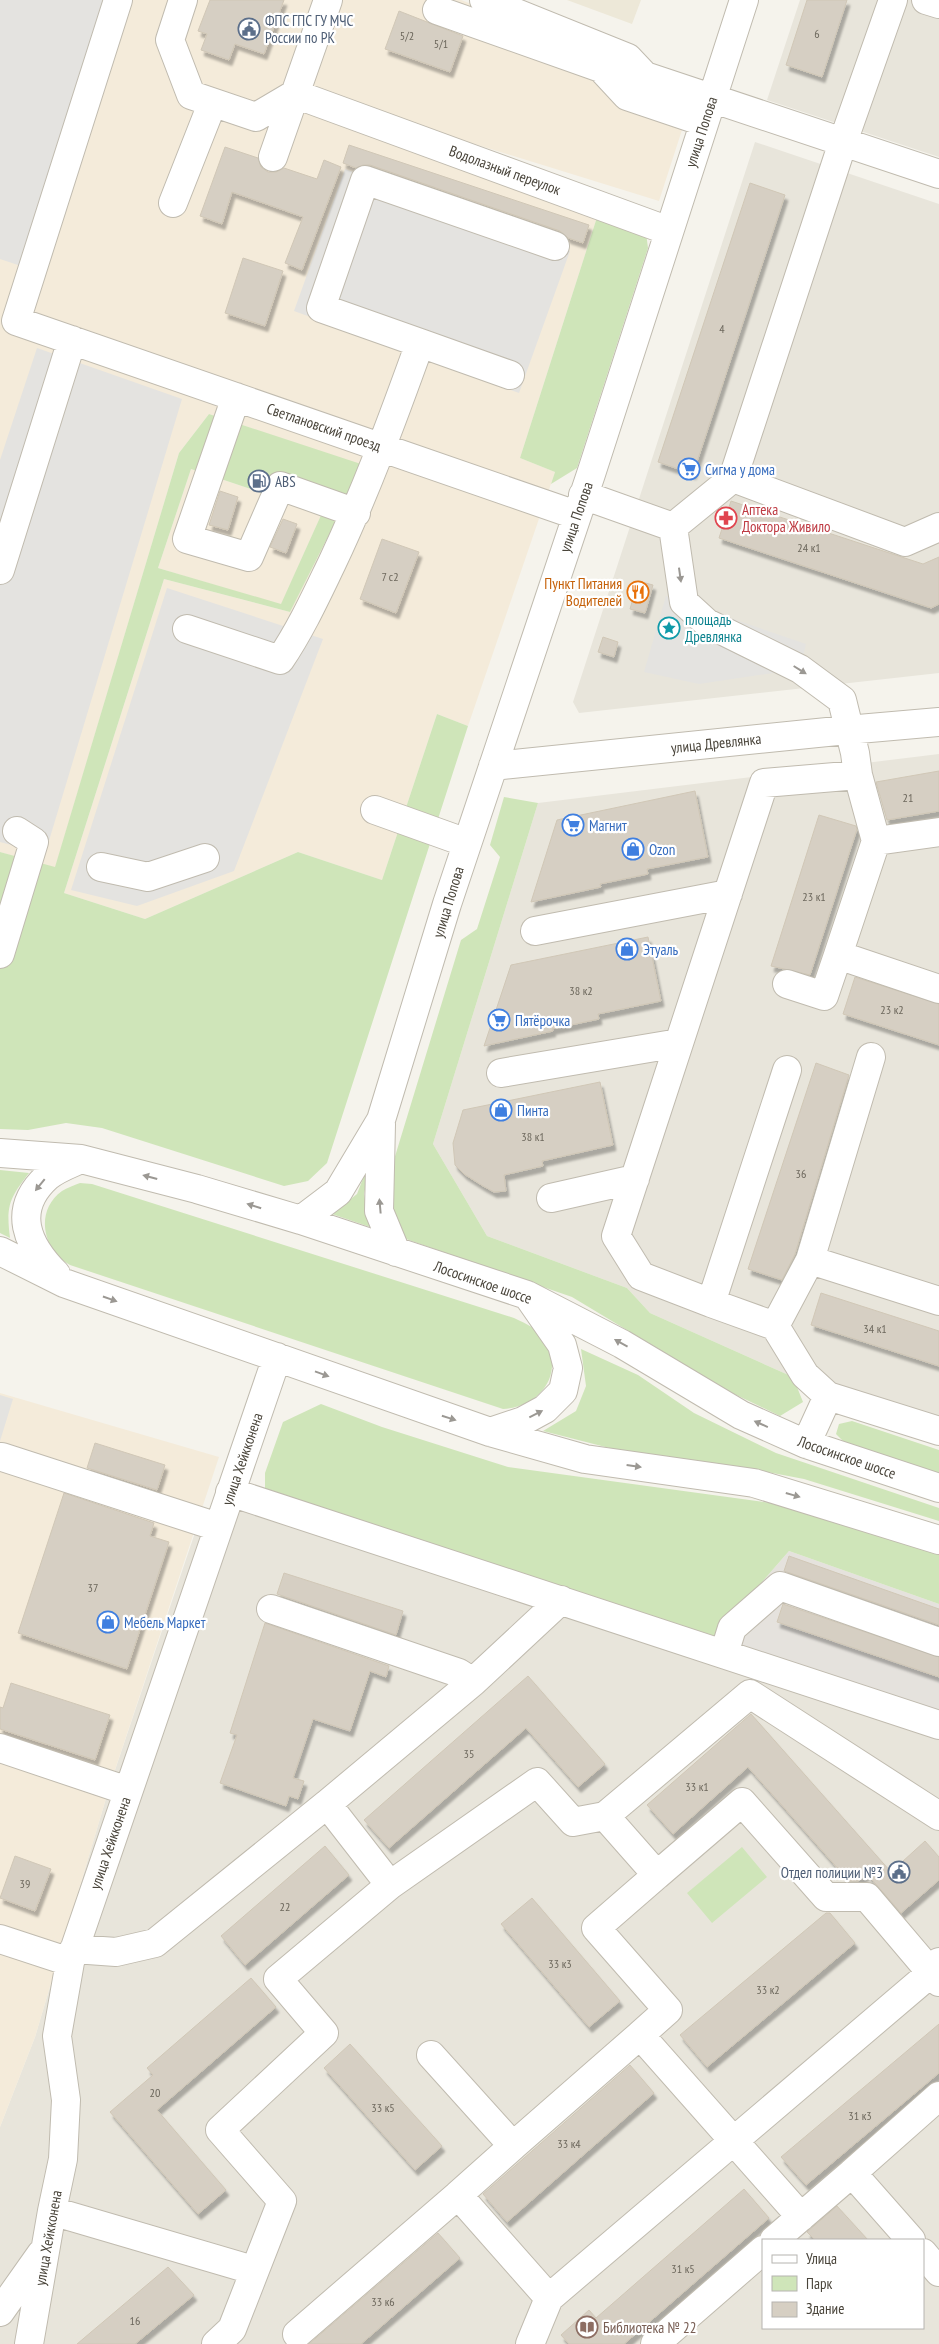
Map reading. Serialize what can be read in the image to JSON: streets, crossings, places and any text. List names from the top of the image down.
{
  "streets": {
    "street": [
      "улица Попова",
      "Водолазный переулок",
      "Светлановский проезд",
      "улица Древлянка",
      "Лососинское шоссе",
      "улица Хейкконена"
    ]
  },
  "crossings": [
    ["улица Попова", "Водолазный переулок"],
    ["улица Попова", "Светлановский проезд"],
    ["улица Попова", "улица Древлянка"],
    ["улица Попова", "Лососинское шоссе"]
  ],
  "places": {
    "public building": ["ФПС ГПС ГУ МЧС России по РК", "Отдел полиции №3"],
    "supermarket": ["Сигма у дома", "Магнит", "Пятёрочка"],
    "fuel station": ["ABS"],
    "pharmacy": ["Аптека Доктора Живило"],
    "restaurant": ["Пункт Питания Водителей"],
    "place": ["площадь Древлянка"],
    "shop": [
      "Ozon",
      "Этуаль",
      "Пинта",
      "Мебель Маркет"
    ],
    "library": ["Библиотека № 22"]
  },
  "house_numbers": [
    "6",
    "5/2",
    "5/1",
    "4",
    "24 к1",
    "7 с2",
    "21",
    "23 к1",
    "38 к2",
    "23 к2",
    "38 к1",
    "36",
    "34 к1",
    "37",
    "35",
    "33 к1",
    "39",
    "22",
    "33 к3",
    "33 к2",
    "20",
    "33 к5",
    "31 к3",
    "33 к4",
    "31 к5",
    "33 к6",
    "16"
  ],
  "legend": ["Улица", "Парк", "Здание"]
}
